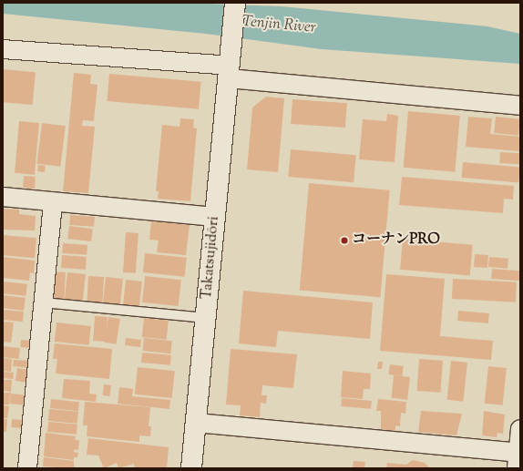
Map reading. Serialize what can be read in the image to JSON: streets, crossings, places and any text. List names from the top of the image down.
{
  "streets": {
    "street": ["Takatsujidōri"]
  },
  "water": ["Tenjin River"],
  "places": ["コーナンPRO"]
}
